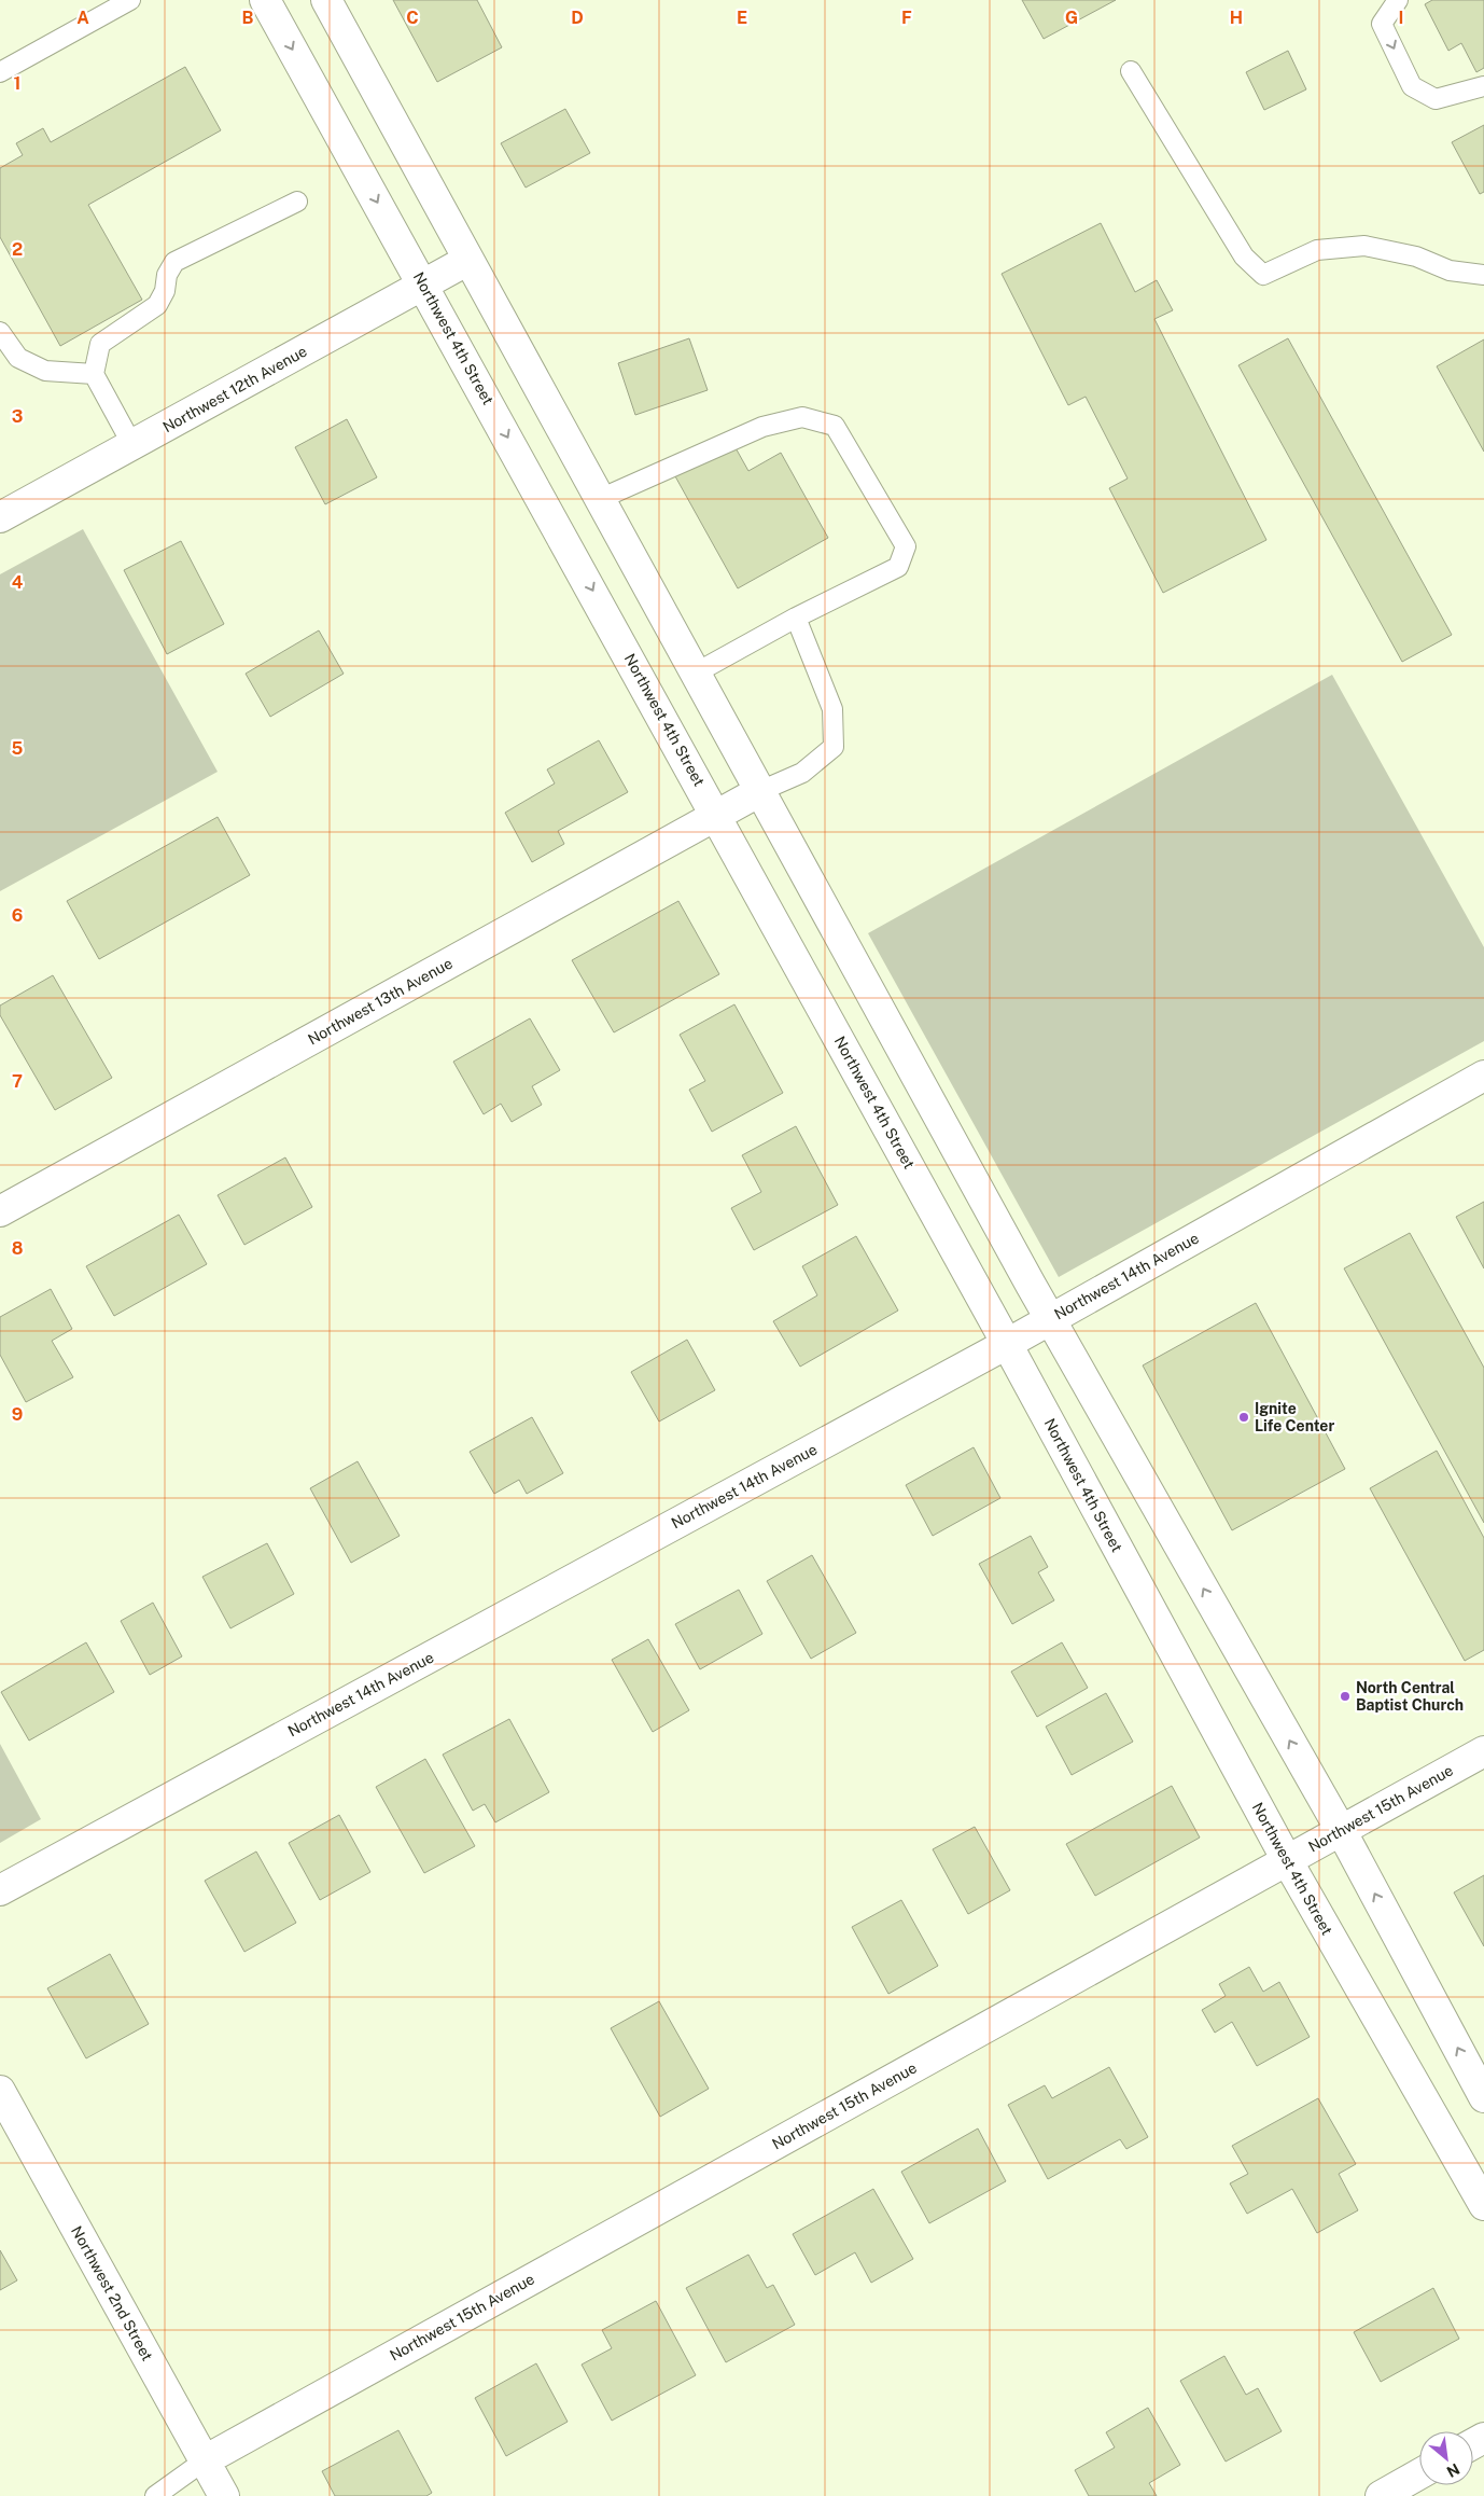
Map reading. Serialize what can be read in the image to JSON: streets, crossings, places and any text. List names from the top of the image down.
{
  "streets": {
    "street": [
      "Northwest 4th Street",
      "Northwest 12th Avenue",
      "Northwest 13th Avenue",
      "Northwest 14th Avenue",
      "Northwest 15th Avenue",
      "Northwest 2nd Street"
    ]
  },
  "crossings": [
    ["Northwest 4th Street", "Northwest 12th Avenue"],
    ["Northwest 4th Street", "Northwest 13th Avenue"],
    ["Northwest 4th Street", "Northwest 14th Avenue"],
    ["Northwest 4th Street", "Northwest 15th Avenue"],
    ["Northwest 15th Avenue", "Northwest 2nd Street"]
  ],
  "places": ["Ignite Life Center", "North Central Baptist Church"],
  "north": "bottom right",
  "grid": {
    "columns": [
      "A",
      "B",
      "C",
      "D",
      "E",
      "F",
      "G",
      "H",
      "I"
    ],
    "rows": [
      "1",
      "2",
      "3",
      "4",
      "5",
      "6",
      "7",
      "8",
      "9"
    ]
  }
}
